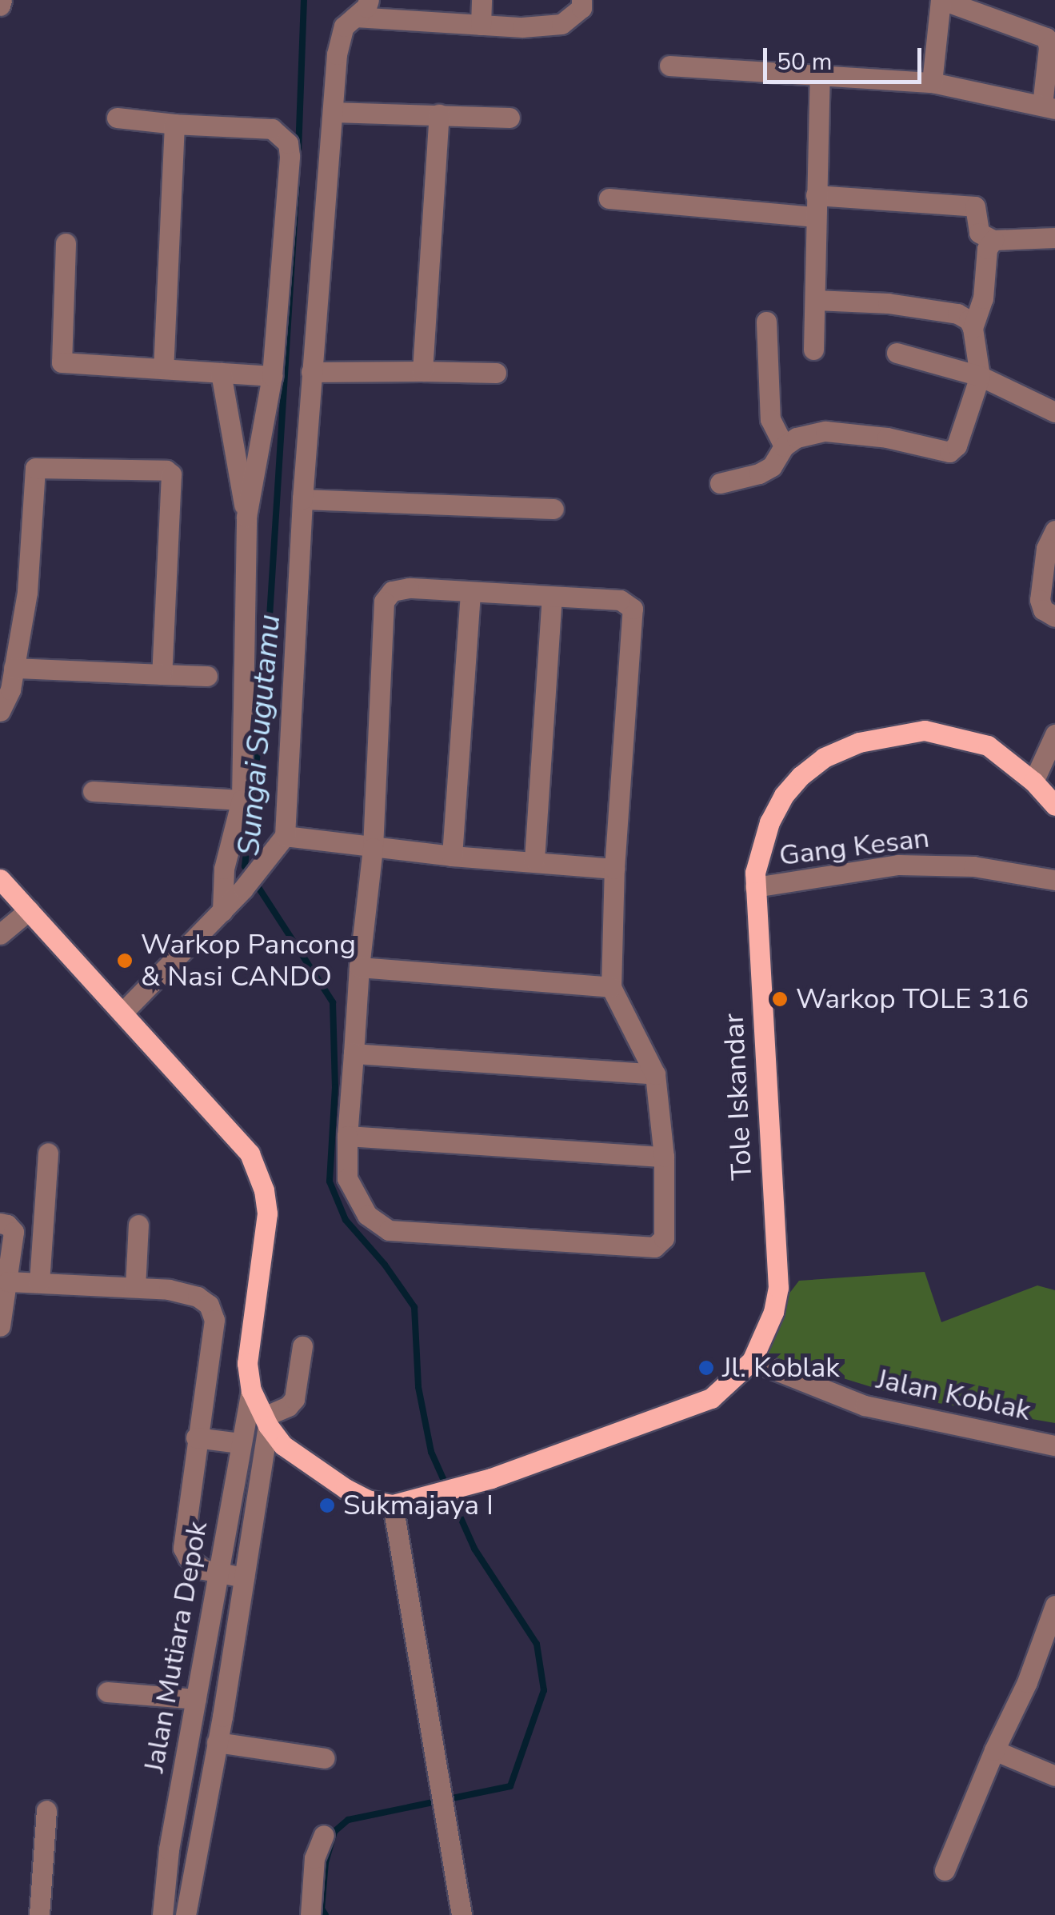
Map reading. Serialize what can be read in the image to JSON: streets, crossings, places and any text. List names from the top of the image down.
{
  "streets": {
    "main road": ["Tole Iskandar"],
    "street": ["Gang Kesan", "Jalan Koblak", "Jalan Mutiara Depok"]
  },
  "crossings": [
    ["Gang Kesan", "Tole Iskandar"],
    ["Tole Iskandar", "Jalan Koblak"]
  ],
  "water": ["Sungai Sugutamu"],
  "places": [
    "Warkop Pancong & Nasi CANDO",
    "Warkop TOLE 316",
    "Jl. Koblak",
    "Sukmajaya I"
  ],
  "scale_bar": "50 m"
}
